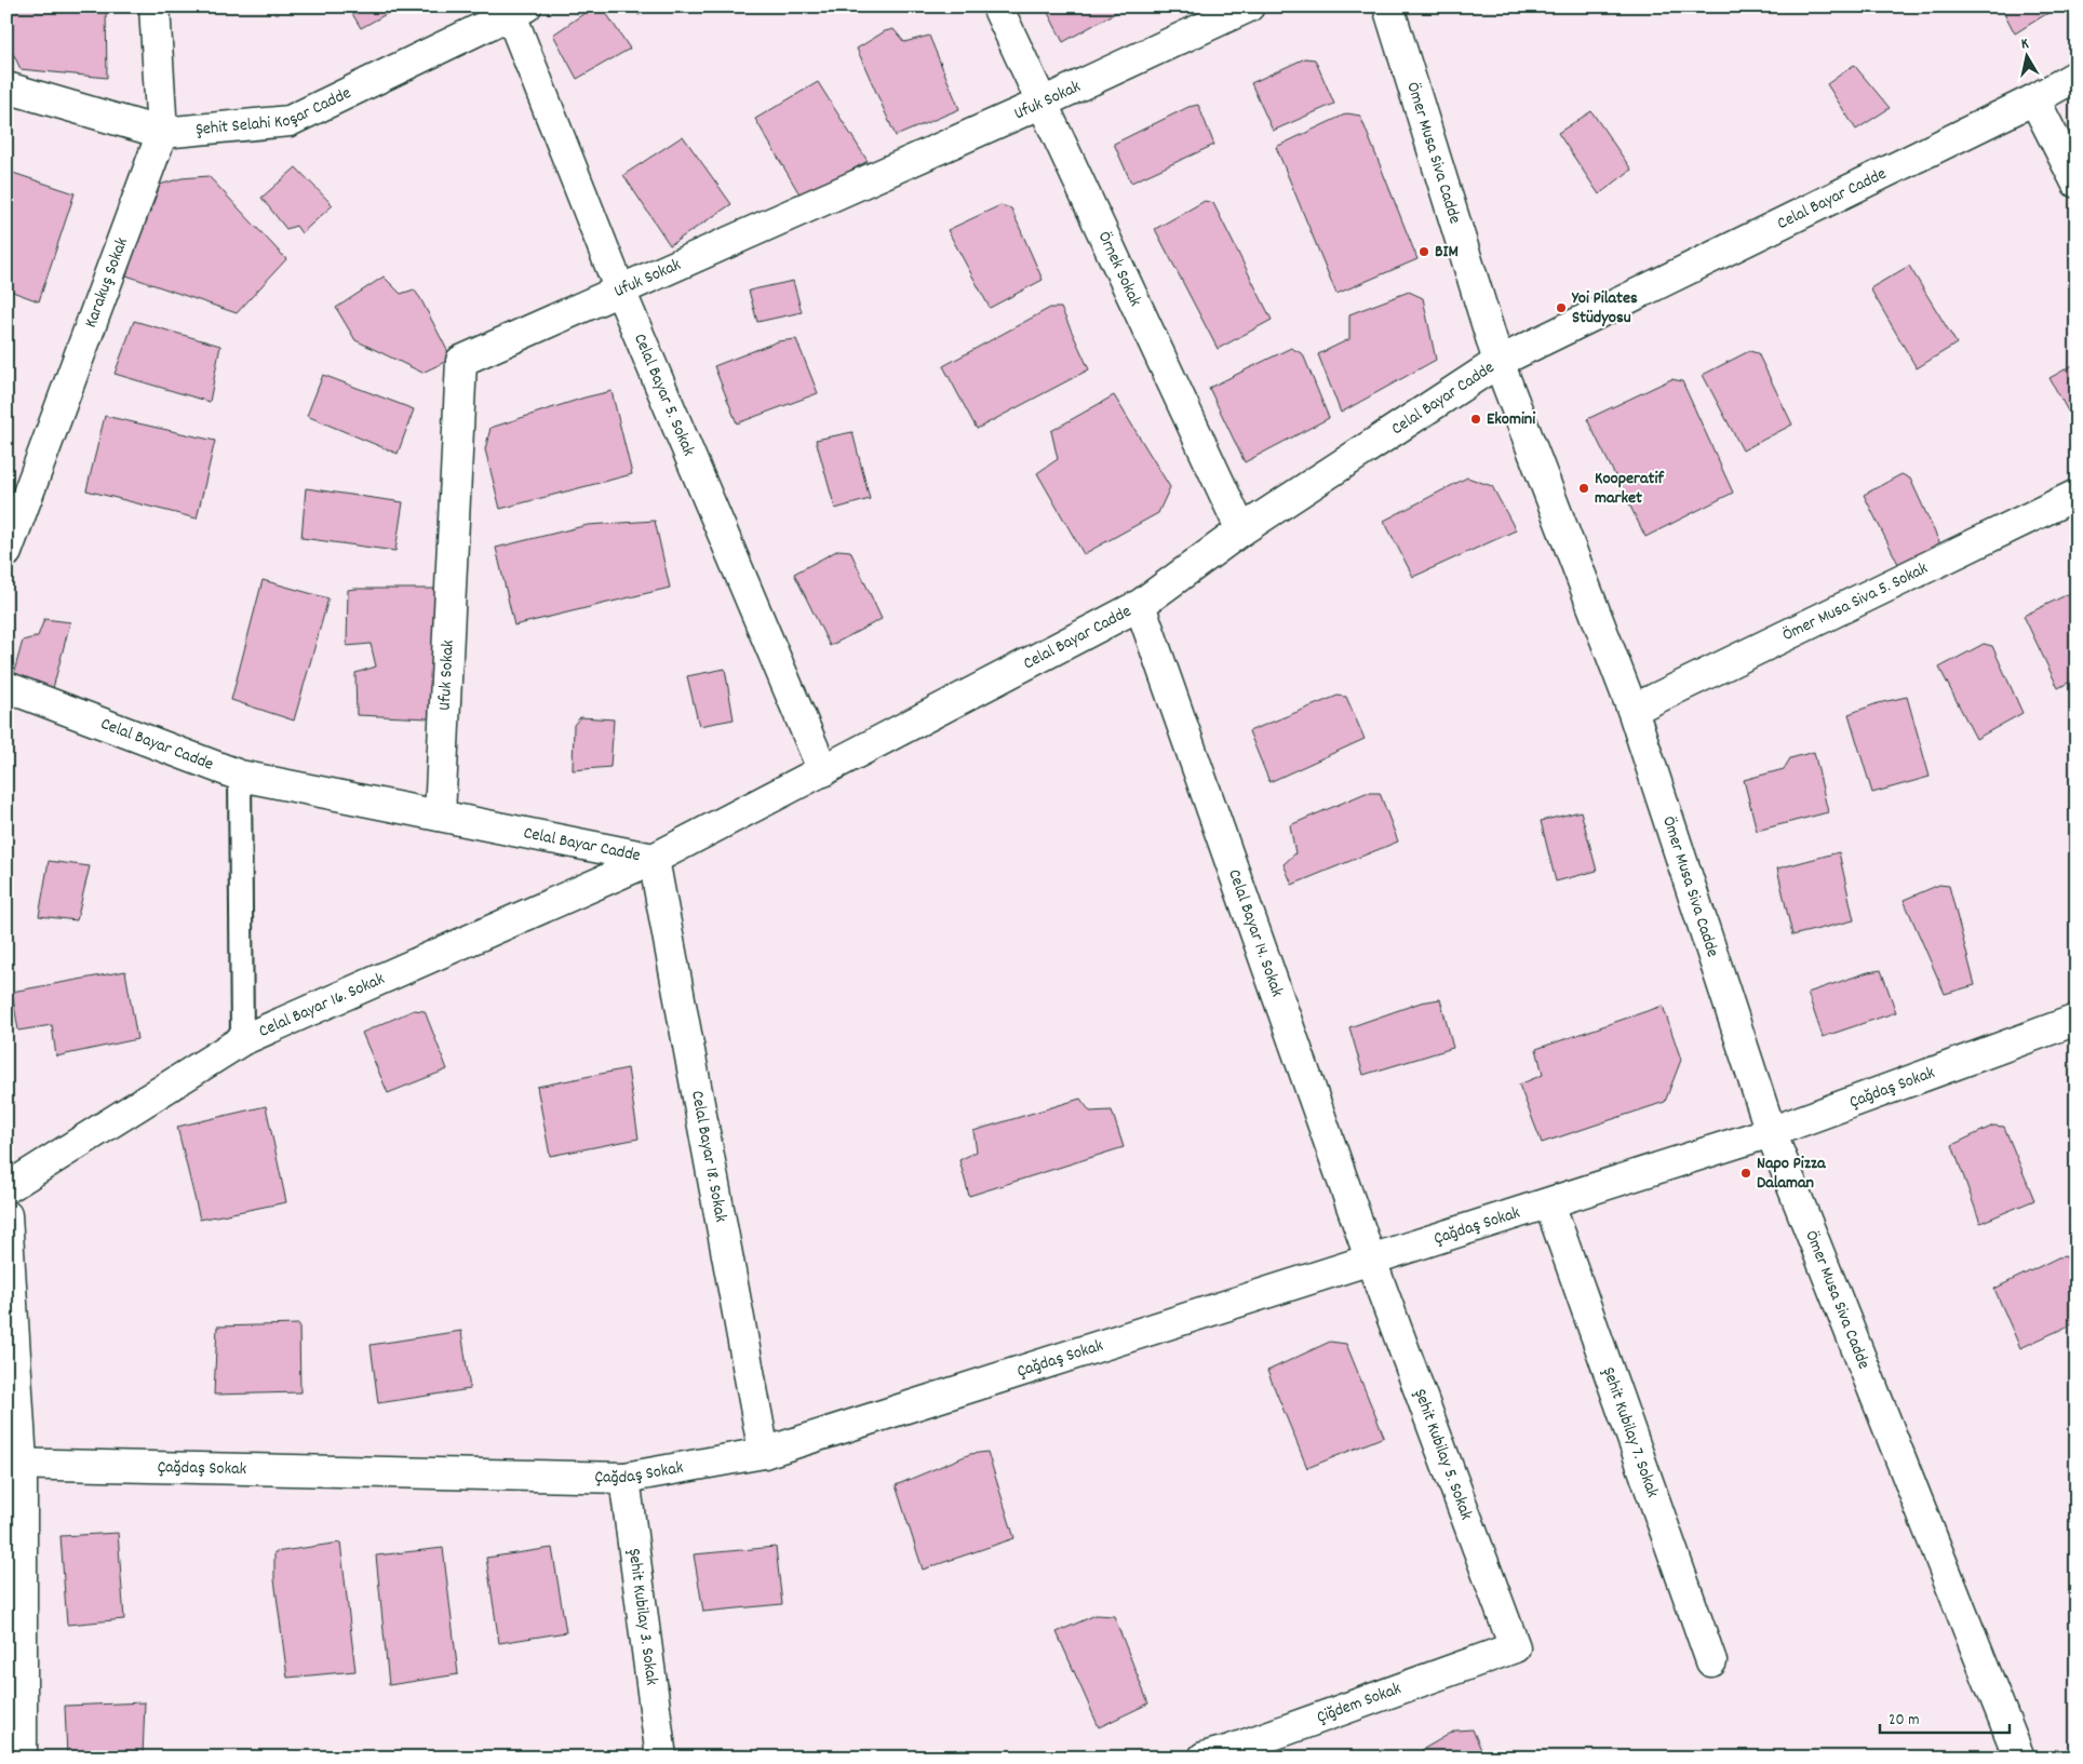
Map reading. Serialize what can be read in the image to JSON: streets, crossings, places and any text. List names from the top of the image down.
{
  "streets": {
    "street": [
      "Ufuk Sokak",
      "Şehit Selahi Koşar Cadde",
      "Ömer Musa Siva Cadde",
      "Celal Bayar Cadde",
      "Örnek Sokak",
      "Karakuş Sokak",
      "Celal Bayar 5. Sokak",
      "Ömer Musa Siva 5. Sokak",
      "Celal Bayar 14. Sokak",
      "Celal Bayar 16. Sokak",
      "Çağdaş Sokak",
      "Celal Bayar 18. Sokak",
      "Şehit Kubilay 7. Sokak",
      "Şehit Kubilay 5. Sokak",
      "Şehit Kubilay 3. Sokak",
      "Çiğdem Sokak"
    ]
  },
  "crossings": [
    ["Ufuk Sokak", "Celal Bayar Cadde"],
    ["Ufuk Sokak", "Örnek Sokak"],
    ["Ufuk Sokak", "Celal Bayar 5. Sokak"],
    ["Şehit Selahi Koşar Cadde", "Karakuş Sokak"],
    ["Şehit Selahi Koşar Cadde", "Celal Bayar 5. Sokak"],
    ["Ömer Musa Siva Cadde", "Celal Bayar Cadde"],
    ["Ömer Musa Siva Cadde", "Ömer Musa Siva 5. Sokak"],
    ["Ömer Musa Siva Cadde", "Çağdaş Sokak"],
    ["Celal Bayar Cadde", "Örnek Sokak"],
    ["Celal Bayar Cadde", "Celal Bayar 5. Sokak"],
    ["Celal Bayar Cadde", "Celal Bayar 14. Sokak"],
    ["Celal Bayar Cadde", "Celal Bayar 16. Sokak"],
    ["Celal Bayar Cadde", "Celal Bayar 18. Sokak"],
    ["Celal Bayar 14. Sokak", "Çağdaş Sokak"],
    ["Celal Bayar 14. Sokak", "Şehit Kubilay 5. Sokak"],
    ["Celal Bayar 16. Sokak", "Celal Bayar 18. Sokak"],
    ["Çağdaş Sokak", "Celal Bayar 18. Sokak"],
    ["Çağdaş Sokak", "Şehit Kubilay 7. Sokak"],
    ["Çağdaş Sokak", "Şehit Kubilay 5. Sokak"],
    ["Çağdaş Sokak", "Şehit Kubilay 3. Sokak"],
    ["Şehit Kubilay 5. Sokak", "Çiğdem Sokak"]
  ],
  "places": [
    "BIM",
    "Yoi Pilates Stüdyosu",
    "Ekomini",
    "Kooperatif market",
    "Napo Pizza Dalaman"
  ],
  "scale_bar": "20 m",
  "north": "top"
}
